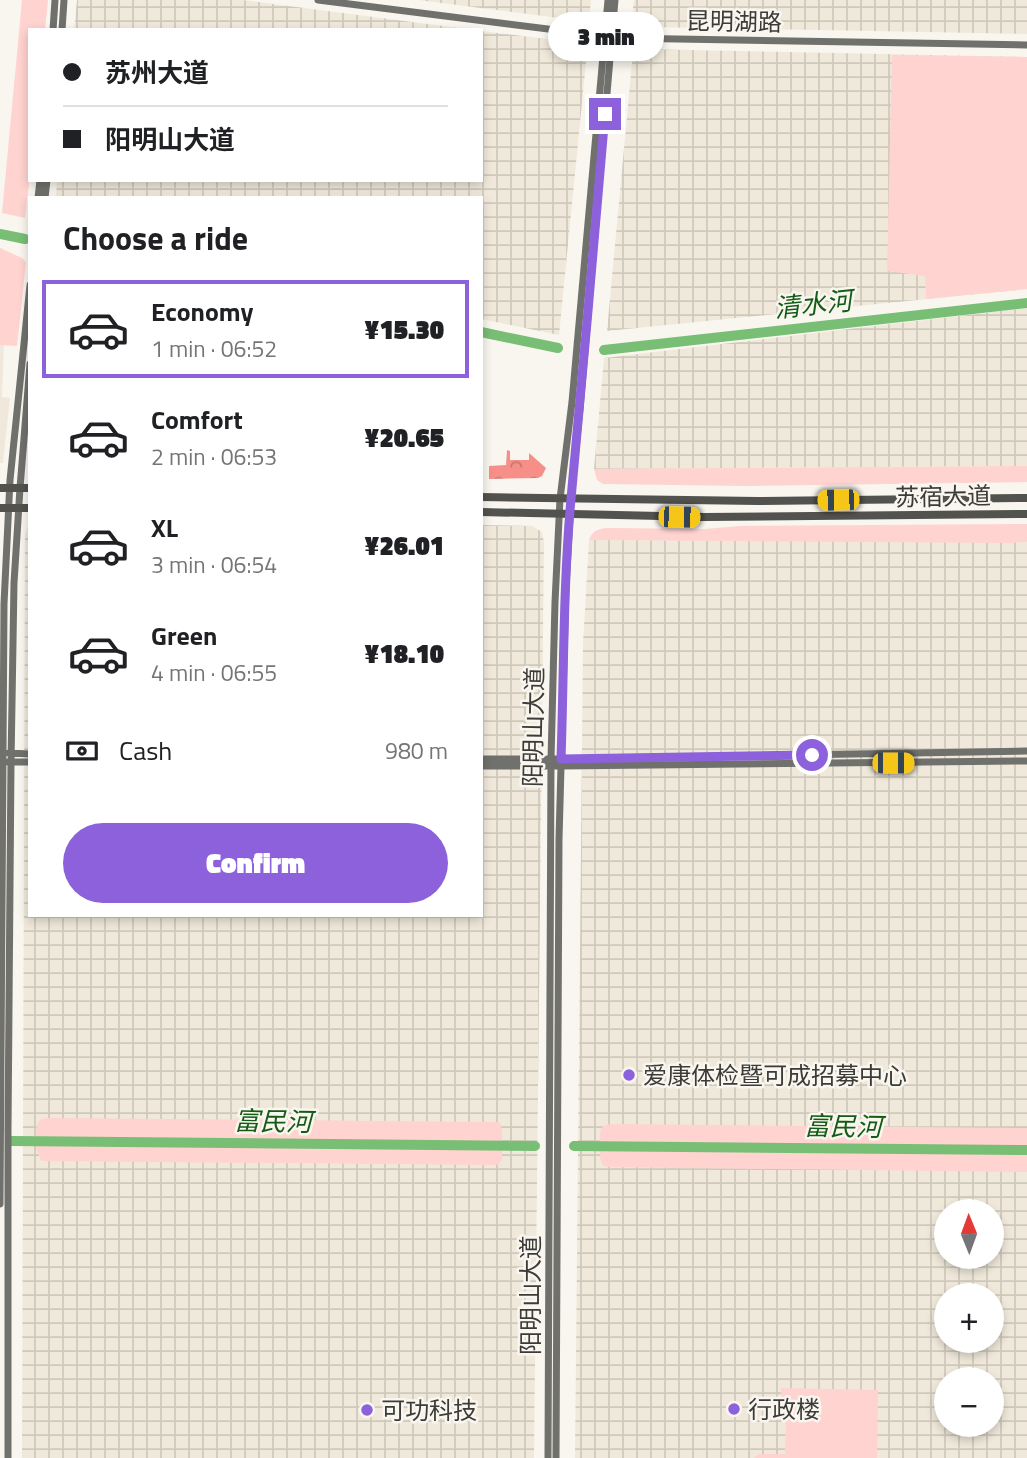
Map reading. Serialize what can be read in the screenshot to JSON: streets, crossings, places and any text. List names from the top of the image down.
{
  "streets": {
    "main road": ["昆明湖路", "苏宿大道", "阳明山大道"]
  },
  "crossings": [
    ["昆明湖路", "阳明山大道"],
    ["苏宿大道", "阳明山大道"]
  ],
  "water": ["清水河", "富民河"],
  "places": ["爱康体检暨可成招募中心", "行政楼", "可功科技"],
  "north": "top",
  "page": {
    "bubble": "3 min",
    "banner": ["苏州大道", "阳明山大道"],
    "heading": "Choose a ride",
    "list": [
      {
        "name": "Economy",
        "note": "1 min · 06:52",
        "value": "¥15.30"
      },
      {
        "name": "Comfort",
        "note": "2 min · 06:53",
        "value": "¥20.65"
      },
      {
        "name": "XL",
        "note": "3 min · 06:54",
        "value": "¥26.01"
      },
      {
        "name": "Green",
        "note": "4 min · 06:55",
        "value": "¥18.10"
      }
    ],
    "pay": ["Cash", "980 m"],
    "buttons": "Confirm",
    "map_buttons": ["+", "−"]
  }
}
